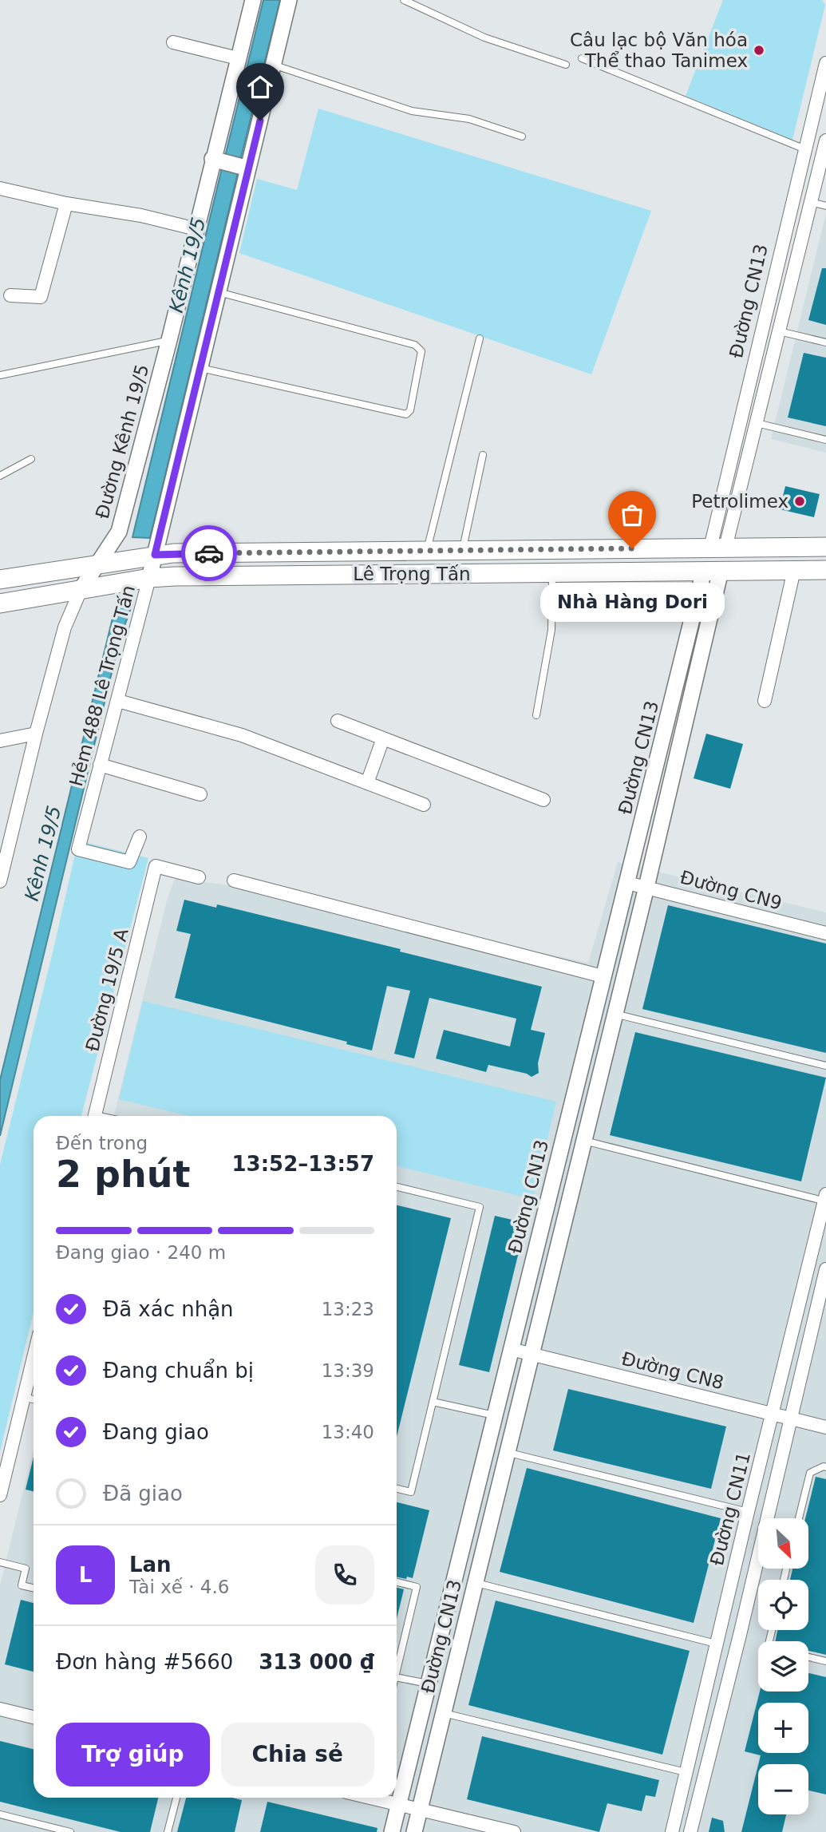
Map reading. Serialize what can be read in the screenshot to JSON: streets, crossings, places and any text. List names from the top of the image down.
{
  "streets": {
    "main road": ["Lê Trọng Tấn"],
    "street": [
      "Đường CN13",
      "Đường Kênh 19/5",
      "Hẻm 488 Lê Trọng Tấn",
      "Đường CN9",
      "Đường 19/5 A",
      "Đường CN8",
      "Đường CN11"
    ]
  },
  "crossings": [
    ["Đường CN13", "Lê Trọng Tấn"],
    ["Đường CN13", "Đường CN9"],
    ["Đường CN13", "Đường CN8"],
    ["Đường Kênh 19/5", "Lê Trọng Tấn"],
    ["Lê Trọng Tấn", "Hẻm 488 Lê Trọng Tấn"],
    ["Đường CN8", "Đường CN11"]
  ],
  "water": ["Kênh 19/5"],
  "places": ["Câu lạc bộ Văn hóa Thể thao Tanimex", "Petrolimex", "Nhà Hàng Dori"],
  "north": "bottom right",
  "page": {
    "bubble": "Nhà Hàng Dori",
    "heading": ["2 phút", "Đến trong", "13:52–13:57"],
    "panel": [
      "Lan",
      "Tài xế · 4.6",
      "Đơn hàng #5660",
      "313 000 ₫"
    ],
    "bar": "Đang giao · 240 m",
    "list": [
      ["Đã xác nhận", "13:23"],
      ["Đang chuẩn bị", "13:39"],
      ["Đang giao", "13:40"],
      "Đã giao"
    ],
    "map_buttons": ["+", "−"],
    "round": "L",
    "buttons": ["Trợ giúp", "Chia sẻ"]
  }
}
